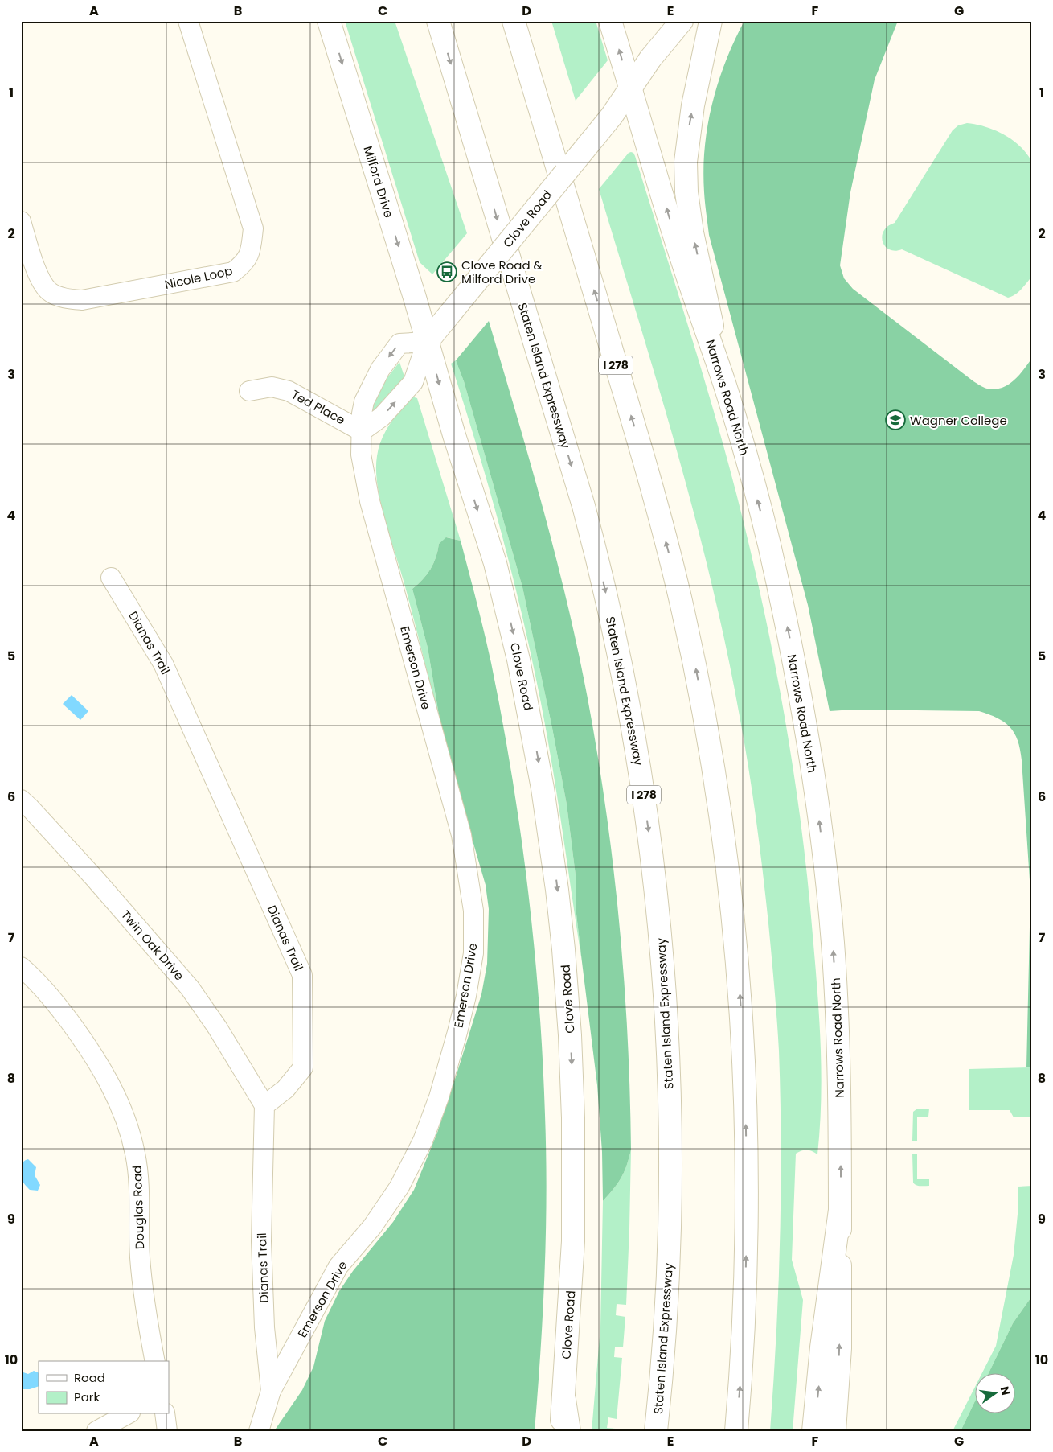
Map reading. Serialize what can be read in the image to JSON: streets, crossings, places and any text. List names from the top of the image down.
{
  "streets": {
    "main road": [
      "Milford Drive",
      "Clove Road",
      "I 278",
      "Staten Island Expressway",
      "Narrows Road North"
    ],
    "street": [
      "Nicole Loop",
      "Ted Place",
      "Dianas Trail",
      "Emerson Drive",
      "Twin Oak Drive",
      "Douglas Road"
    ]
  },
  "crossings": [
    ["Milford Drive", "Clove Road"],
    ["Milford Drive", "Emerson Drive"],
    ["Clove Road", "Narrows Road North"],
    ["Clove Road", "Emerson Drive"],
    ["Ted Place", "Emerson Drive"],
    ["Dianas Trail", "Emerson Drive"],
    ["Dianas Trail", "Twin Oak Drive"]
  ],
  "places": {
    "bus stop": ["Clove Road & Milford Drive"],
    "school or university": ["Wagner College"]
  },
  "legend": ["Road", "Park"],
  "north": "right",
  "grid": {
    "columns": [
      "A",
      "B",
      "C",
      "D",
      "E",
      "F",
      "G"
    ],
    "rows": [
      "1",
      "2",
      "3",
      "4",
      "5",
      "6",
      "7",
      "8",
      "9",
      "10"
    ]
  }
}
